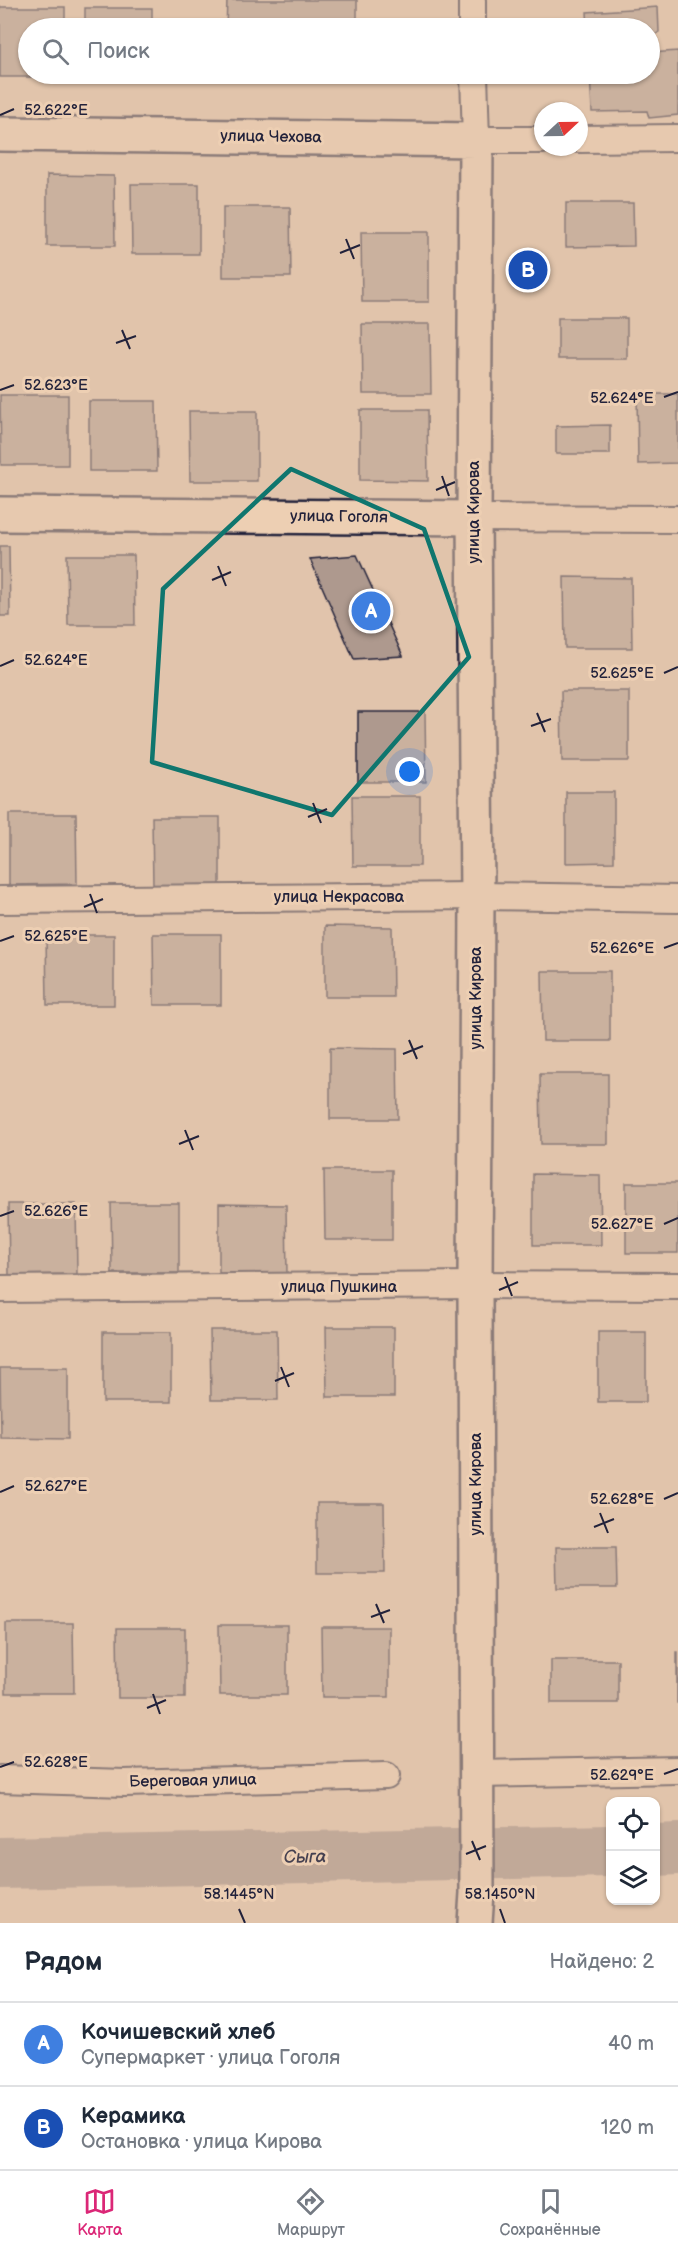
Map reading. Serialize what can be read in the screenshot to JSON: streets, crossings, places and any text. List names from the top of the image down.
{
  "streets": {
    "main road": ["улица Чехова", "улица Кирова", "улица Гоголя"],
    "street": ["улица Некрасова", "улица Пушкина", "Береговая улица"]
  },
  "crossings": [
    ["улица Чехова", "улица Кирова"],
    ["улица Кирова", "улица Гоголя"],
    ["улица Кирова", "улица Некрасова"],
    ["улица Кирова", "улица Пушкина"]
  ],
  "water": ["Сыга"],
  "north": "right",
  "page": {
    "search": "Поиск",
    "pins": ["B", "A"],
    "heading": ["Рядом", "Найдено: 2"],
    "list": [
      {
        "mark": "A",
        "name": "Кочишевский хлеб",
        "note": "Супермаркет · улица Гоголя",
        "value": "40 m"
      },
      {
        "mark": "B",
        "name": "Керамика",
        "note": "Остановка · улица Кирова",
        "value": "120 m"
      }
    ],
    "nav": ["Карта", "Маршрут", "Сохранённые"]
  },
  "coordinates": [
    "52.622°E",
    "52.623°E",
    "52.624°E",
    "52.625°E",
    "52.626°E",
    "52.627°E",
    "52.628°E",
    "52.629°E",
    "58.1445°N",
    "58.1450°N"
  ]
}
